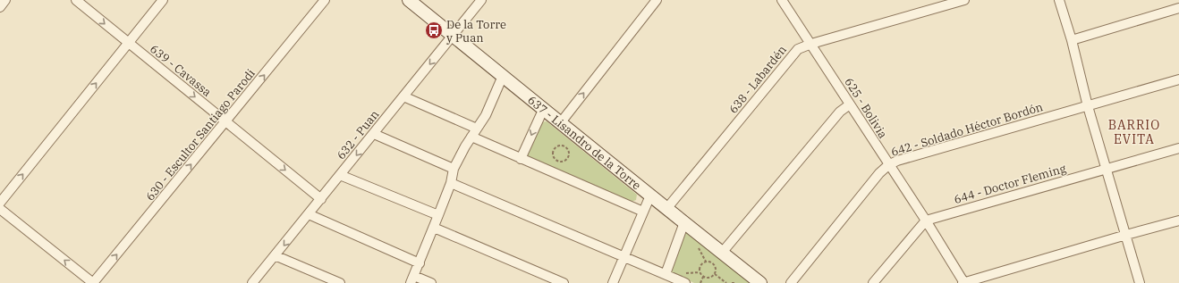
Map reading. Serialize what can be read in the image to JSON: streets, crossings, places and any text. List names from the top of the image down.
{
  "streets": {
    "street": [
      "639 - Cavassa",
      "638 - Labardén",
      "625 - Bolivia",
      "642 - Soldado Héctor Bordón",
      "630 - Escultor Santiago Parodi",
      "632 - Puan",
      "637 - Lisandro de la Torre",
      "644 - Doctor Fleming"
    ]
  },
  "crossings": [
    ["639 - Cavassa", "630 - Escultor Santiago Parodi"],
    ["639 - Cavassa", "632 - Puan"],
    ["638 - Labardén", "625 - Bolivia"],
    ["638 - Labardén", "637 - Lisandro de la Torre"],
    ["625 - Bolivia", "642 - Soldado Héctor Bordón"],
    ["625 - Bolivia", "644 - Doctor Fleming"],
    ["632 - Puan", "637 - Lisandro de la Torre"]
  ],
  "one_way": ["639 - Cavassa", "630 - Escultor Santiago Parodi"],
  "districts": ["BARRIO EVITA"],
  "places": {
    "bus stop": ["De la Torre y Puan"]
  }
}
